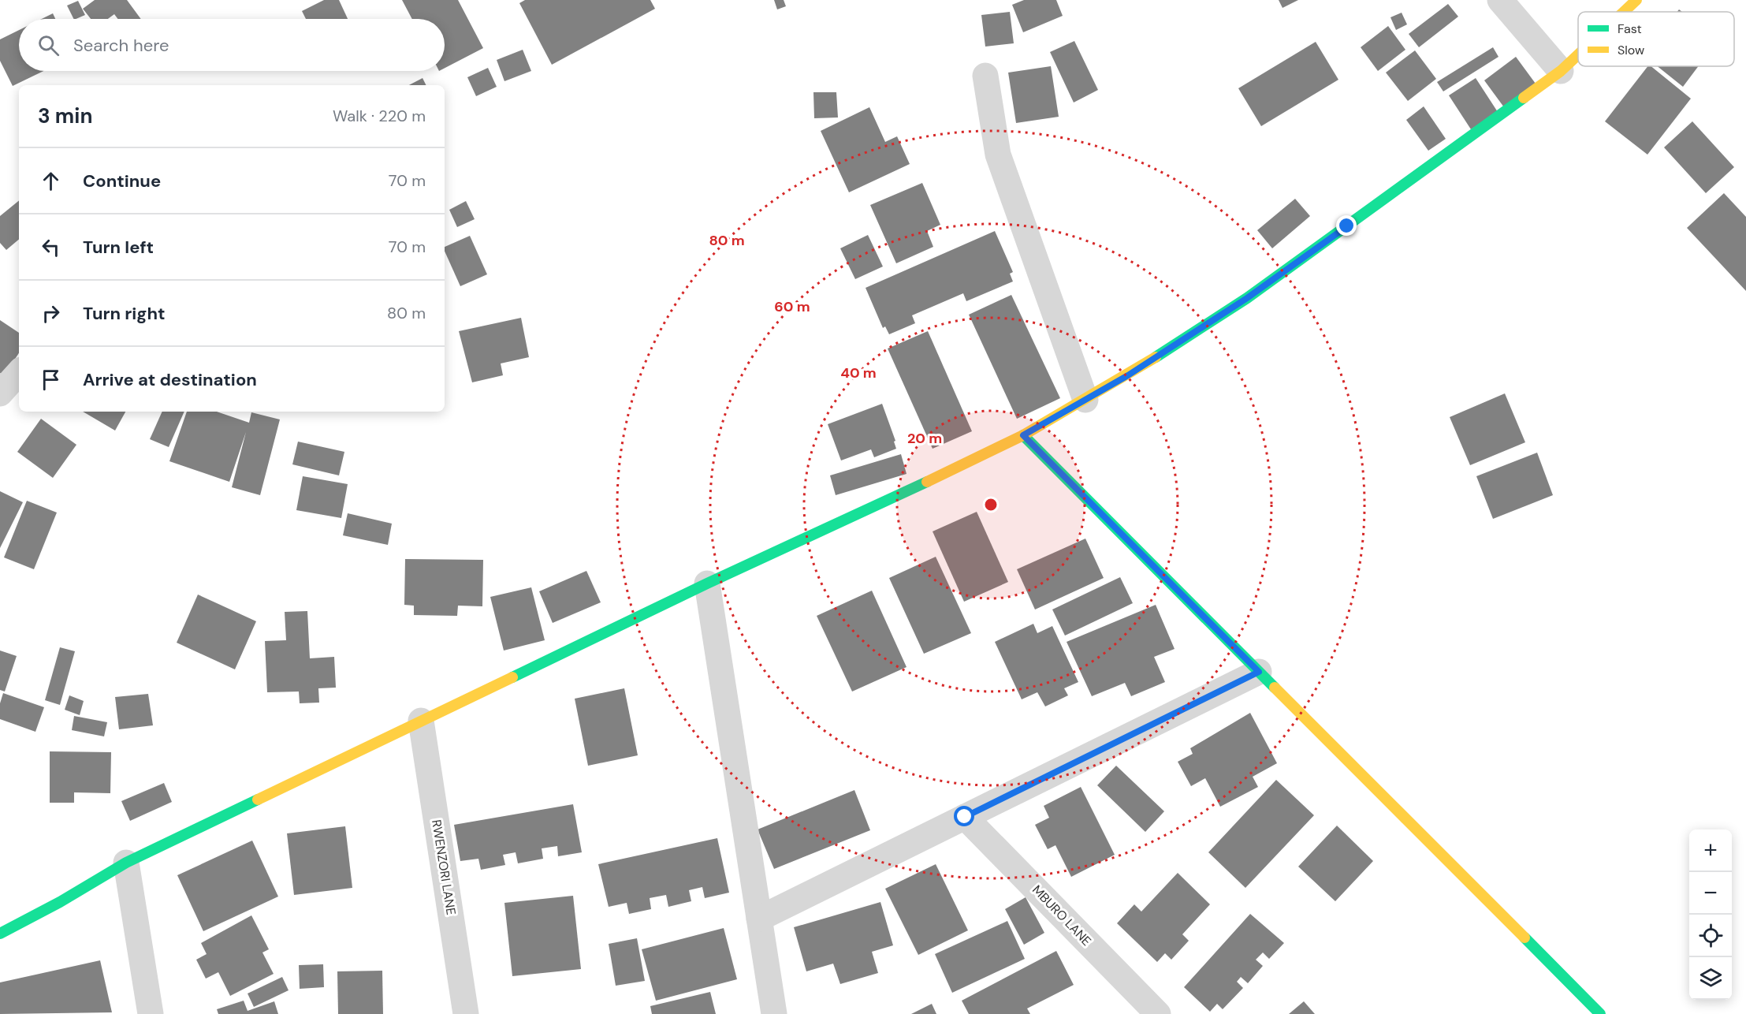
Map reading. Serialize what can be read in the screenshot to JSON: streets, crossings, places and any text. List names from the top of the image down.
{
  "streets": {
    "street": ["RWENZORI LANE", "MBURO LANE"]
  },
  "legend": ["Fast", "Slow"],
  "page": {
    "search": "Search here",
    "heading": ["3 min", "Walk · 220 m"],
    "list": [
      ["Continue", "70 m"],
      ["Turn left", "70 m"],
      ["Turn right", "80 m"],
      "Arrive at destination"
    ],
    "map_buttons": ["+", "−"]
  },
  "rings": [
    "80 m",
    "60 m",
    "40 m",
    "20 m"
  ]
}
